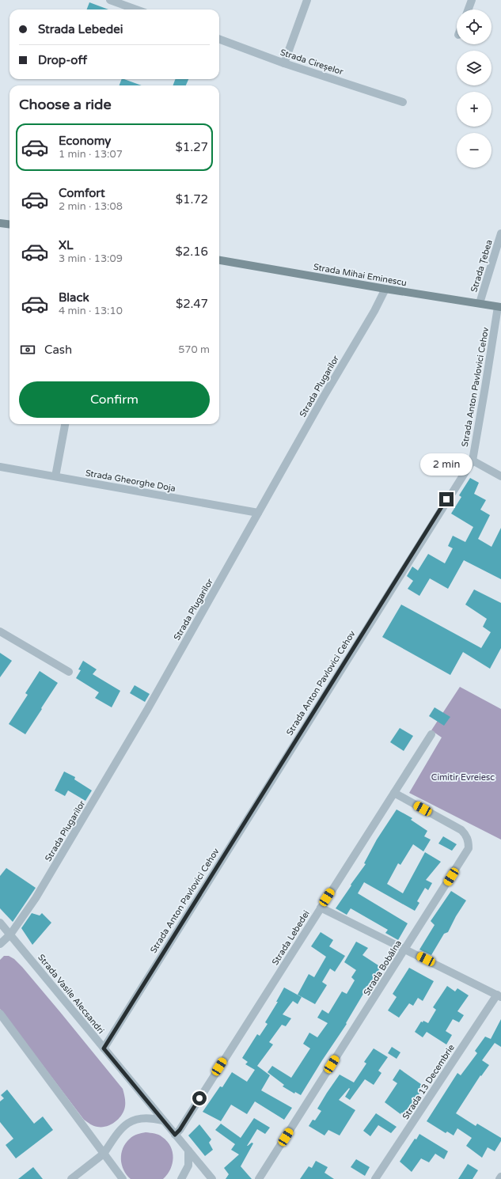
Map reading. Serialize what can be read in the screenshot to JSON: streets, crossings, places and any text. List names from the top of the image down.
{
  "streets": {
    "main road": ["Strada Mihai Eminescu"],
    "street": [
      "Strada Cireșelor",
      "Strada Țebea",
      "Strada Plugarilor",
      "Strada Anton Pavlovici Cehov",
      "Strada Gheorghe Doja",
      "Strada Lebedei",
      "Strada Bobâlna",
      "Strada Vasile Alecsandri",
      "Strada 13 Decembrie"
    ]
  },
  "crossings": [
    ["Strada Țebea", "Strada Mihai Eminescu"],
    ["Strada Mihai Eminescu", "Strada Plugarilor"],
    ["Strada Mihai Eminescu", "Strada Anton Pavlovici Cehov"],
    ["Strada Plugarilor", "Strada Gheorghe Doja"],
    ["Strada Plugarilor", "Strada Vasile Alecsandri"],
    ["Strada Anton Pavlovici Cehov", "Strada Vasile Alecsandri"],
    ["Strada Lebedei", "Strada Bobâlna"],
    ["Strada Lebedei", "Strada Vasile Alecsandri"]
  ],
  "parks": ["Cimitir Evreiesc"],
  "page": {
    "map_buttons": ["+", "−"],
    "banner": ["Strada Lebedei", "Drop-off"],
    "heading": "Choose a ride",
    "list": [
      {
        "name": "Economy",
        "note": "1 min · 13:07",
        "value": "$1.27"
      },
      {
        "name": "Comfort",
        "note": "2 min · 13:08",
        "value": "$1.72"
      },
      {
        "name": "XL",
        "note": "3 min · 13:09",
        "value": "$2.16"
      },
      {
        "name": "Black",
        "note": "4 min · 13:10",
        "value": "$2.47"
      }
    ],
    "pay": ["Cash", "570 m"],
    "buttons": "Confirm",
    "bubble": "2 min"
  }
}
